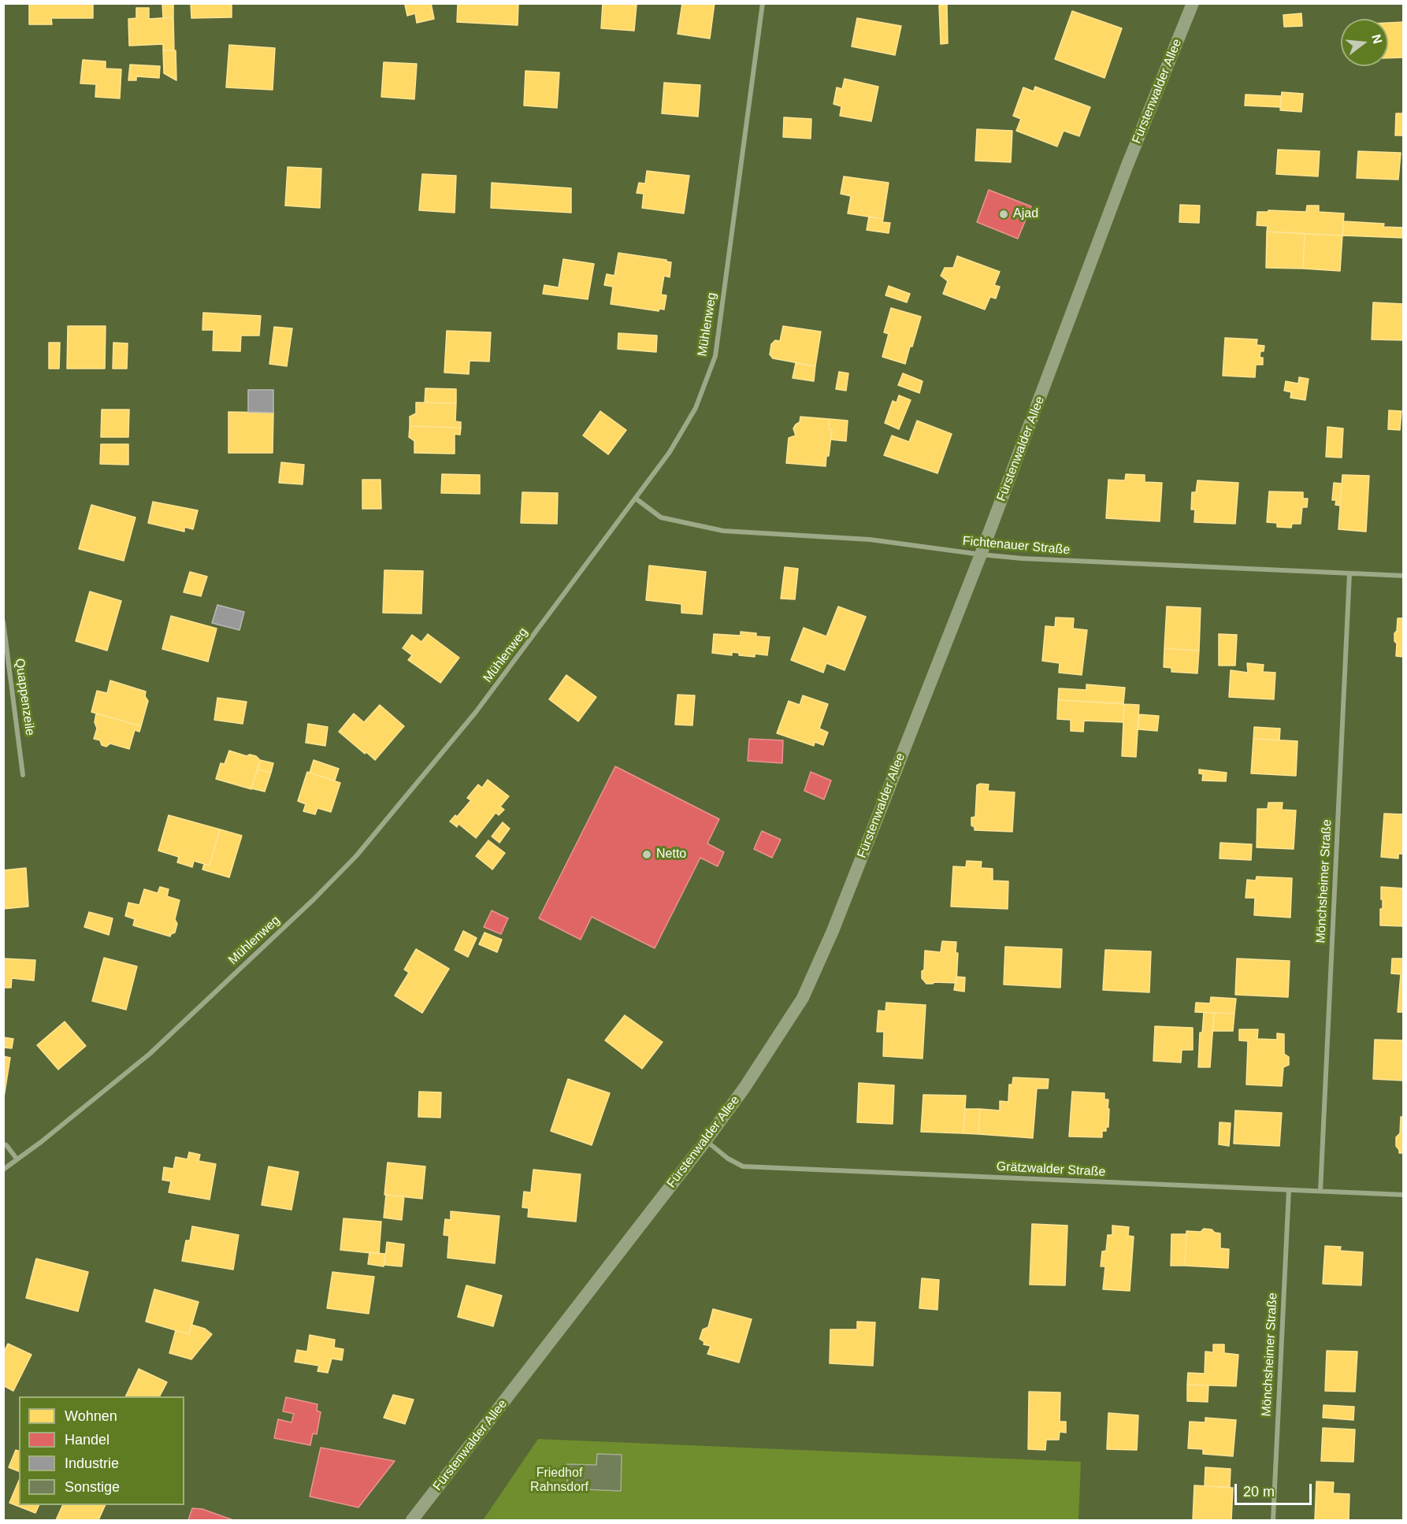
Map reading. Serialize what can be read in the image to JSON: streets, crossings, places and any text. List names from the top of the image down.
{
  "streets": {
    "main road": ["Fürstenwalder Allee"],
    "street": [
      "Mühlenweg",
      "Fichtenauer Straße",
      "Quappenzeile",
      "Mönchsheimer Straße",
      "Grätzwalder Straße"
    ]
  },
  "crossings": [
    ["Fürstenwalder Allee", "Fichtenauer Straße"],
    ["Fürstenwalder Allee", "Grätzwalder Straße"],
    ["Mühlenweg", "Fichtenauer Straße"],
    ["Fichtenauer Straße", "Mönchsheimer Straße"],
    ["Mönchsheimer Straße", "Grätzwalder Straße"]
  ],
  "parks": ["Friedhof Rahnsdorf"],
  "places": ["Ajad", "Netto"],
  "legend": [
    "Wohnen",
    "Handel",
    "Industrie",
    "Sonstige"
  ],
  "scale_bar": "20 m",
  "north": "right"
}
